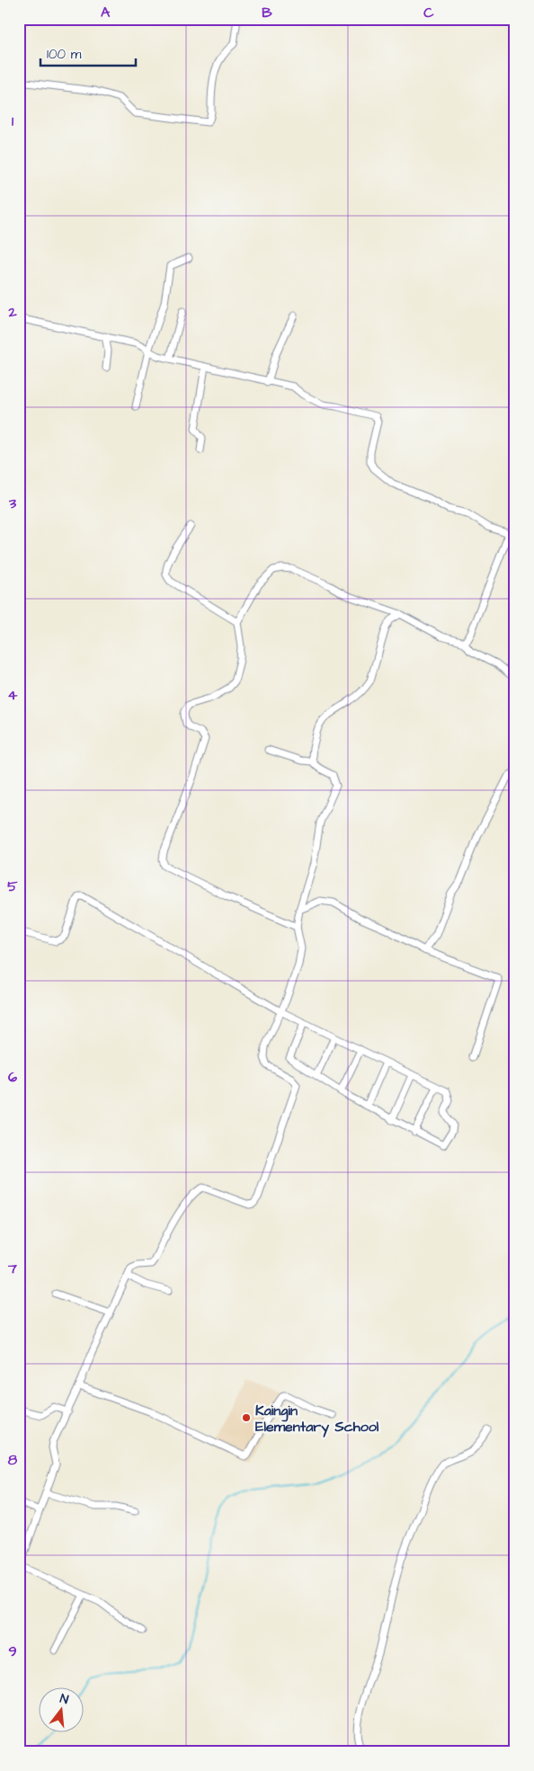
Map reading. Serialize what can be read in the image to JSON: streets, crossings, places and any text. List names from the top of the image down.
{
  "places": ["Kaingin Elementary School"],
  "scale_bar": "100 m",
  "north": "top",
  "grid": {
    "columns": ["A", "B", "C"],
    "rows": [
      "1",
      "2",
      "3",
      "4",
      "5",
      "6",
      "7",
      "8",
      "9"
    ]
  }
}
